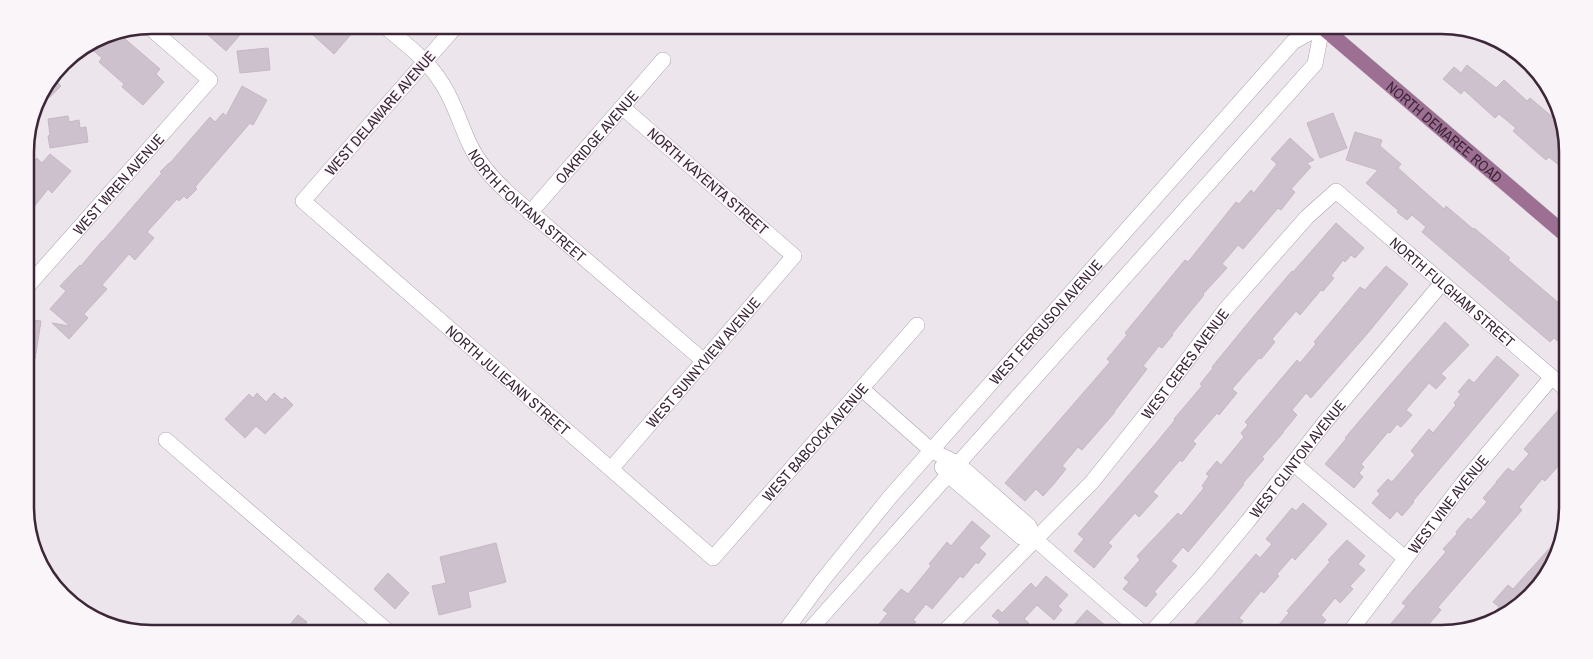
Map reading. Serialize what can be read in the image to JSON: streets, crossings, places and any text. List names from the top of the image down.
{
  "streets": {
    "main road": ["NORTH DEMAREE ROAD"],
    "street": [
      "WEST DELAWARE AVENUE",
      "OAKRIDGE AVENUE",
      "NORTH KAYENTA STREET",
      "WEST WREN AVENUE",
      "NORTH FONTANA STREET",
      "NORTH FULGHAM STREET",
      "WEST FERGUSON AVENUE",
      "WEST SUNNYVIEW AVENUE",
      "WEST CERES AVENUE",
      "NORTH JULIEANN STREET",
      "WEST BABCOCK AVENUE",
      "WEST CLINTON AVENUE",
      "WEST VINE AVENUE"
    ]
  },
  "crossings": [
    ["WEST DELAWARE AVENUE", "NORTH FONTANA STREET"],
    ["WEST DELAWARE AVENUE", "NORTH JULIEANN STREET"],
    ["OAKRIDGE AVENUE", "NORTH KAYENTA STREET"],
    ["OAKRIDGE AVENUE", "NORTH FONTANA STREET"],
    ["NORTH KAYENTA STREET", "WEST SUNNYVIEW AVENUE"],
    ["NORTH FONTANA STREET", "WEST SUNNYVIEW AVENUE"],
    ["NORTH FULGHAM STREET", "WEST CERES AVENUE"],
    ["NORTH FULGHAM STREET", "WEST CLINTON AVENUE"],
    ["NORTH FULGHAM STREET", "WEST VINE AVENUE"],
    ["WEST SUNNYVIEW AVENUE", "NORTH JULIEANN STREET"],
    ["NORTH JULIEANN STREET", "WEST BABCOCK AVENUE"]
  ]
}
